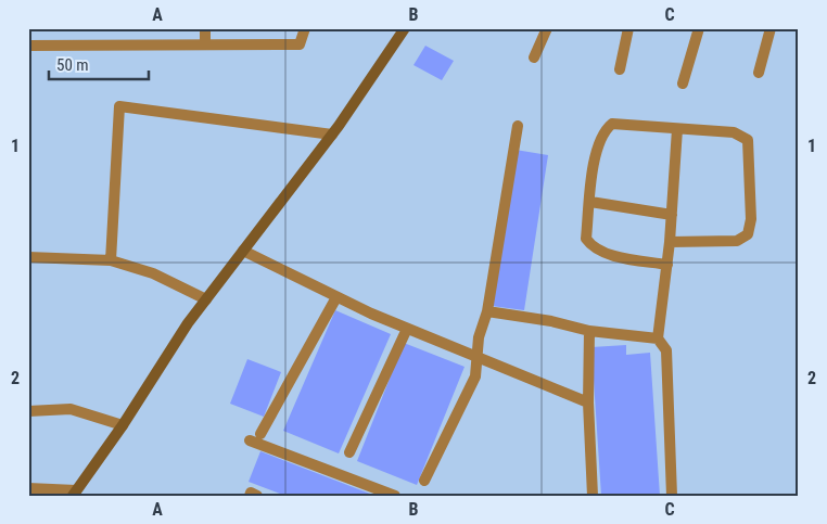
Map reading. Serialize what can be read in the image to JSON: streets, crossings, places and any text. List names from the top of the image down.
{
  "scale_bar": "50 m",
  "grid": {
    "columns": ["A", "B", "C"],
    "rows": ["1", "2"]
  }
}
